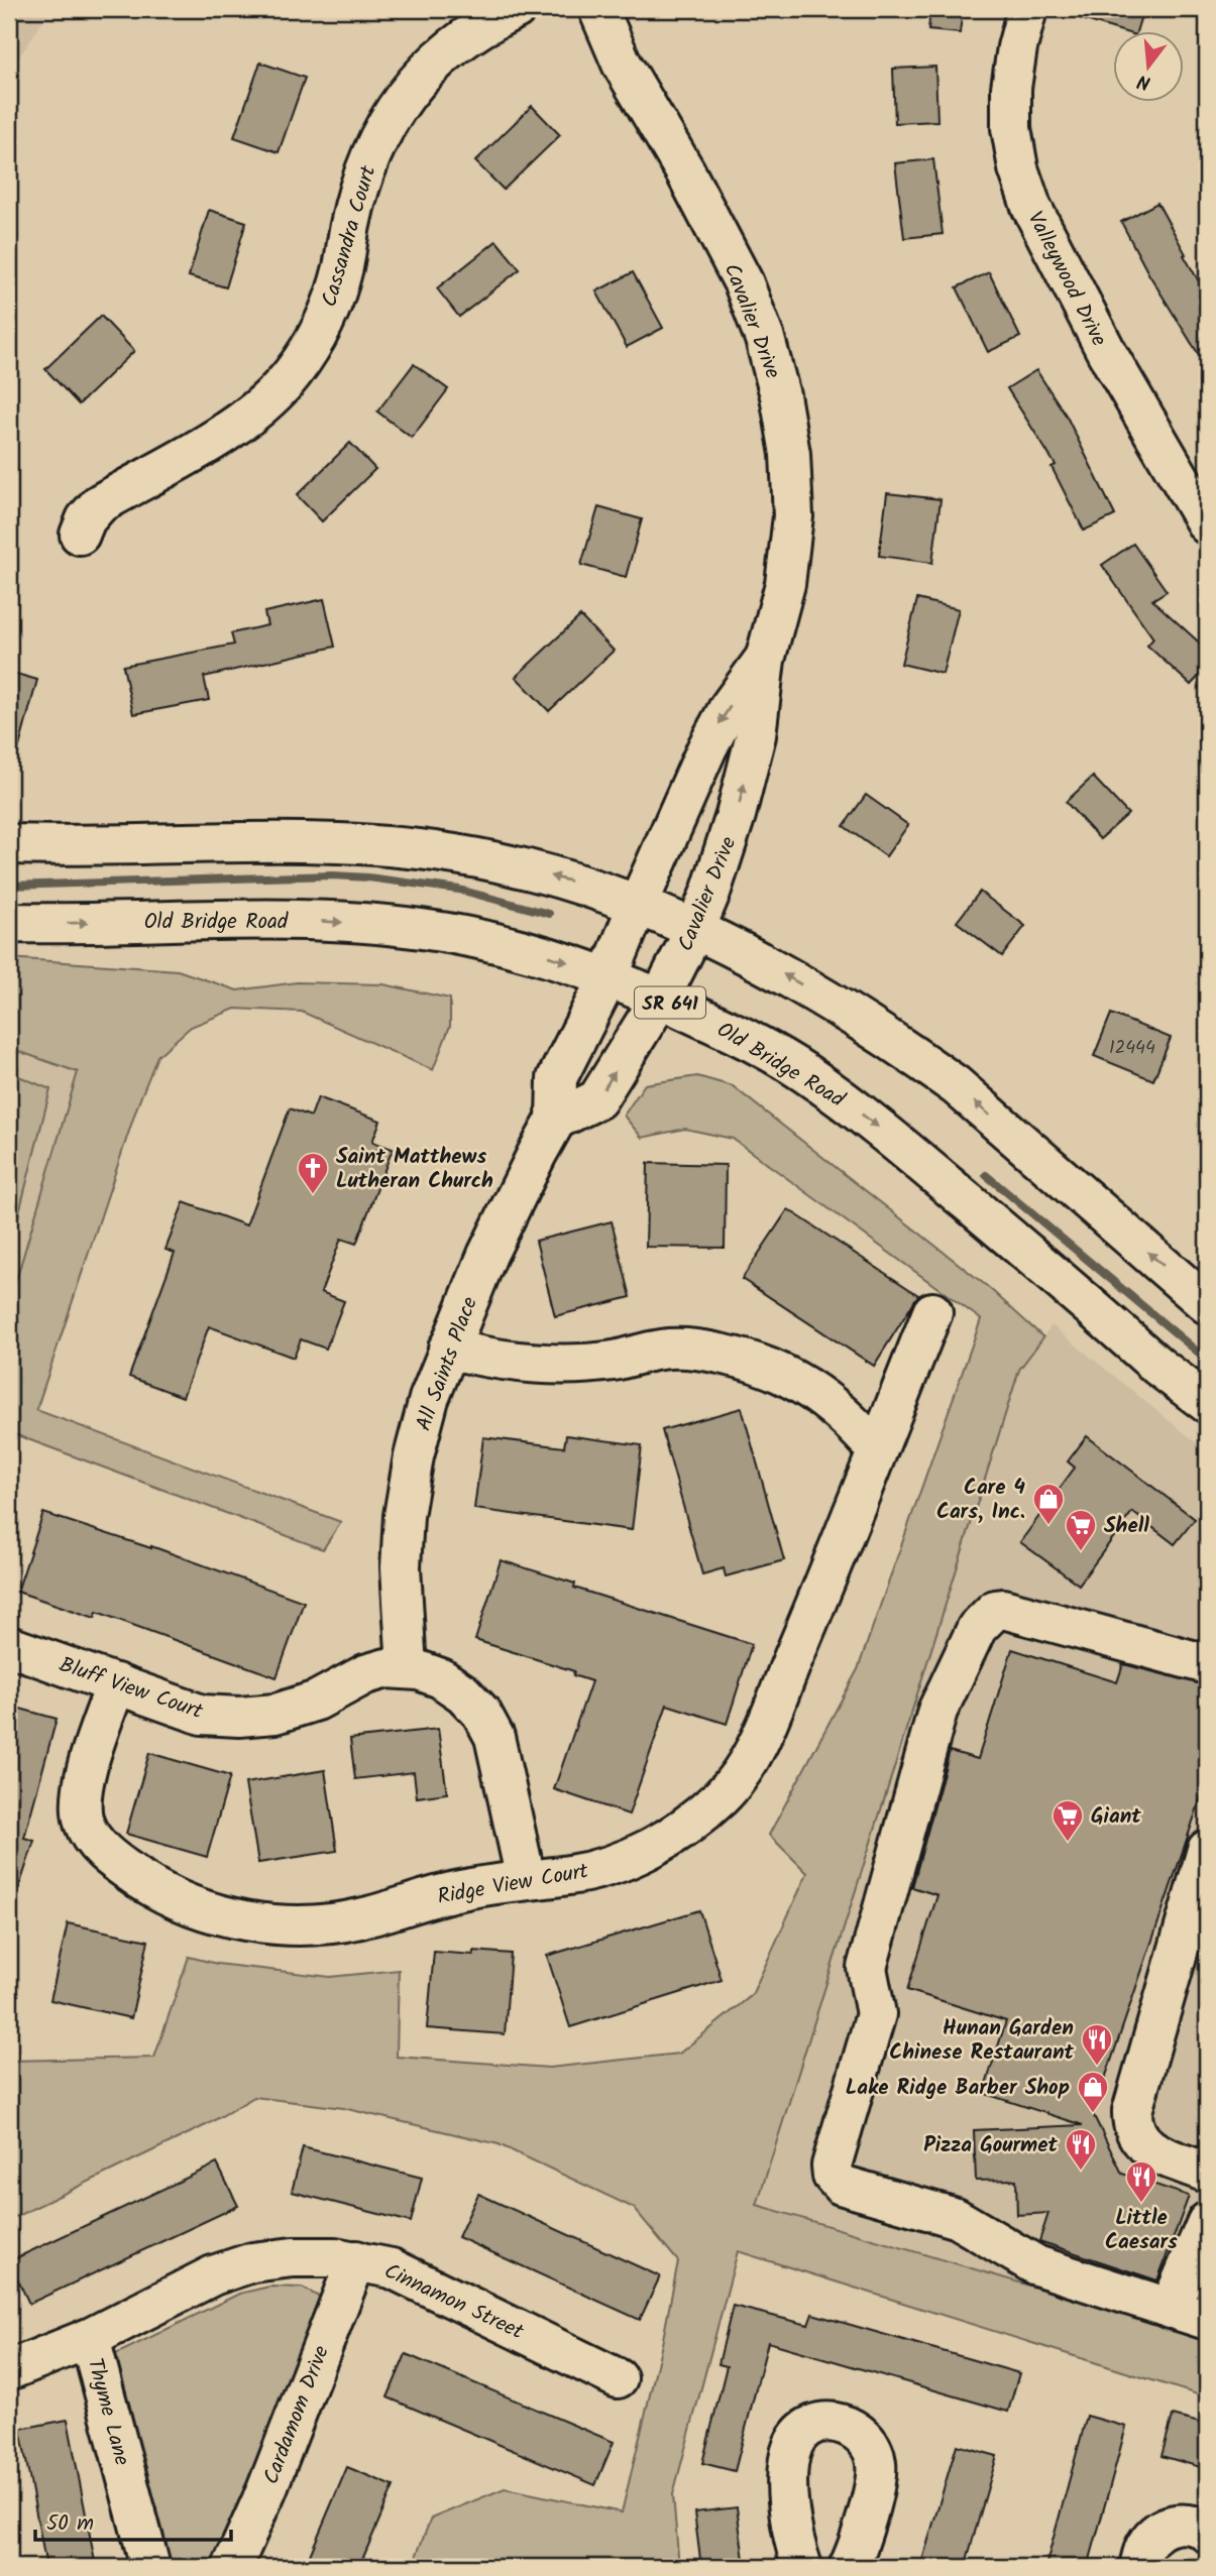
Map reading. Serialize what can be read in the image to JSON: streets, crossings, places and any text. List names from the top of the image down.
{
  "streets": {
    "street": [
      "Cassandra Court",
      "Valleywood Drive",
      "Cavalier Drive",
      "Old Bridge Road",
      "SR 641",
      "All Saints Place",
      "Bluff View Court",
      "Ridge View Court",
      "Cinnamon Street",
      "Thyme Lane",
      "Cardamom Drive"
    ]
  },
  "crossings": [
    ["Cavalier Drive", "Old Bridge Road"],
    ["Cavalier Drive", "All Saints Place"],
    ["Old Bridge Road", "All Saints Place"],
    ["All Saints Place", "Bluff View Court"],
    ["Bluff View Court", "Ridge View Court"],
    ["Cinnamon Street", "Thyme Lane"],
    ["Cinnamon Street", "Cardamom Drive"]
  ],
  "places": {
    "church": ["Saint Matthews Lutheran Church"],
    "shop": ["Care 4 Cars, Inc.", "Lake Ridge Barber Shop"],
    "supermarket": ["Shell", "Giant"],
    "restaurant": ["Hunan Garden Chinese Restaurant", "Pizza Gourmet", "Little Caesars"]
  },
  "house_numbers": ["12444"],
  "scale_bar": "50 m",
  "north": "bottom"
}
